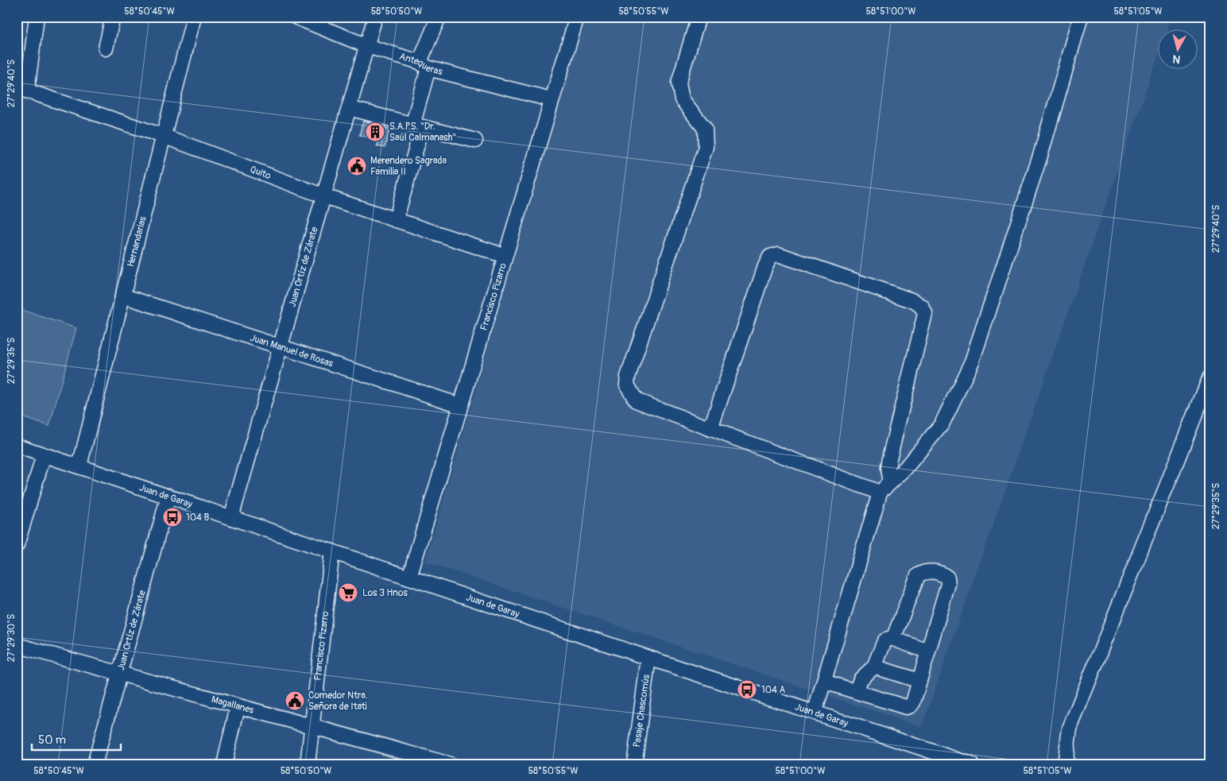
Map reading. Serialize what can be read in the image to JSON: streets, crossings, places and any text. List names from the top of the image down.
{
  "streets": {
    "street": [
      "Antequeras",
      "Quito",
      "Hernandarias",
      "Juan Ortíz de Zárate",
      "Francisco Pizarro",
      "Juan Manuel de Rosas",
      "Juan de Garay",
      "Magallanes",
      "Pasaje Chascomús"
    ]
  },
  "crossings": [
    ["Antequeras", "Juan Ortíz de Zárate"],
    ["Antequeras", "Francisco Pizarro"],
    ["Quito", "Hernandarias"],
    ["Quito", "Juan Ortíz de Zárate"],
    ["Quito", "Francisco Pizarro"],
    ["Hernandarias", "Juan Manuel de Rosas"],
    ["Hernandarias", "Juan de Garay"],
    ["Juan Ortíz de Zárate", "Juan Manuel de Rosas"],
    ["Juan Ortíz de Zárate", "Juan de Garay"],
    ["Juan Ortíz de Zárate", "Magallanes"],
    ["Francisco Pizarro", "Juan Manuel de Rosas"],
    ["Francisco Pizarro", "Juan de Garay"],
    ["Francisco Pizarro", "Magallanes"],
    ["Juan de Garay", "Pasaje Chascomús"]
  ],
  "places": {
    "building": ["S.A.P.S. \"Dr. Saúl Calmanash\""],
    "public building": ["Merendero Sagrada Familia II", "Comedor Ntra. Señora de Itati"],
    "bus stop": ["104 B", "104 A"],
    "supermarket": ["Los 3 Hnos"]
  },
  "scale_bar": "50 m",
  "north": "bottom",
  "coordinates": [
    "58°50'45\"W",
    "58°50'50\"W",
    "58°50'55\"W",
    "58°51'00\"W",
    "58°51'05\"W",
    "27°29'40\"S",
    "27°29'35\"S",
    "27°29'30\"S"
  ]
}
